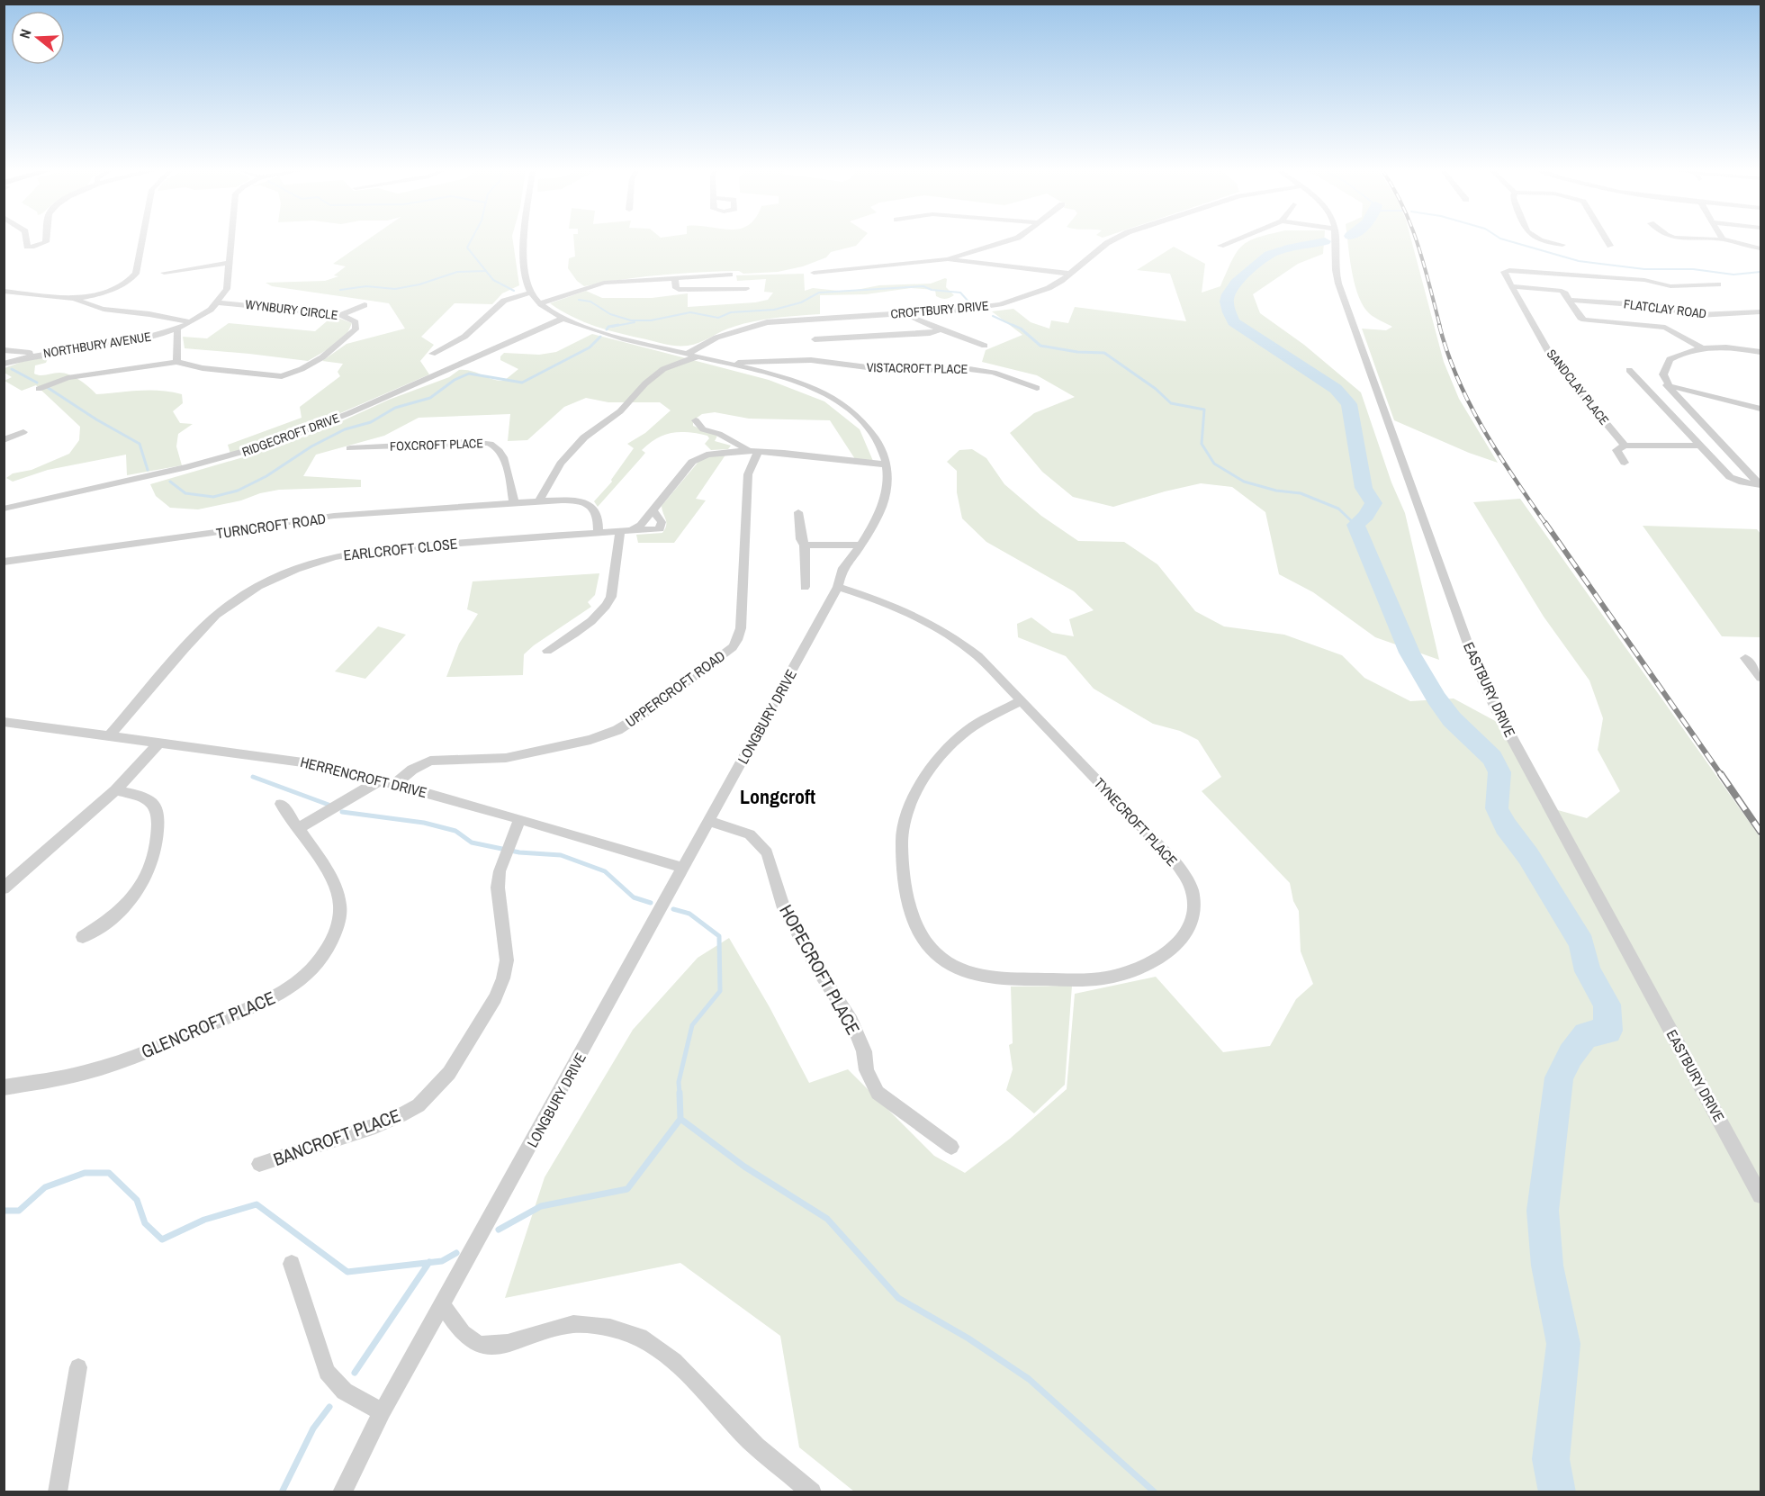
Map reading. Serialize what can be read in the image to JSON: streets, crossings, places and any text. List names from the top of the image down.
{
  "streets": {
    "street": [
      "FLATCLAY ROAD",
      "WYNBURY CIRCLE",
      "CROFTBURY DRIVE",
      "NORTHBURY AVENUE",
      "VISTACROFT PLACE",
      "SANDCLAY PLACE",
      "RIDGECROFT DRIVE",
      "FOXCROFT PLACE",
      "TURNCROFT ROAD",
      "EARLCROFT CLOSE",
      "UPPERCROFT ROAD",
      "EASTBURY DRIVE",
      "LONGBURY DRIVE",
      "HERRENCROFT DRIVE",
      "TYNECROFT PLACE",
      "HOPECROFT PLACE",
      "GLENCROFT PLACE",
      "BANCROFT PLACE"
    ]
  },
  "crossings": [
    ["WYNBURY CIRCLE", "NORTHBURY AVENUE"],
    ["CROFTBURY DRIVE", "TURNCROFT ROAD"],
    ["CROFTBURY DRIVE", "LONGBURY DRIVE"],
    ["VISTACROFT PLACE", "LONGBURY DRIVE"],
    ["RIDGECROFT DRIVE", "LONGBURY DRIVE"],
    ["FOXCROFT PLACE", "TURNCROFT ROAD"],
    ["EARLCROFT CLOSE", "HERRENCROFT DRIVE"],
    ["UPPERCROFT ROAD", "HERRENCROFT DRIVE"],
    ["LONGBURY DRIVE", "HERRENCROFT DRIVE"],
    ["LONGBURY DRIVE", "TYNECROFT PLACE"],
    ["LONGBURY DRIVE", "HOPECROFT PLACE"],
    ["HERRENCROFT DRIVE", "BANCROFT PLACE"]
  ],
  "districts": ["Longcroft"],
  "north": "left"
}
